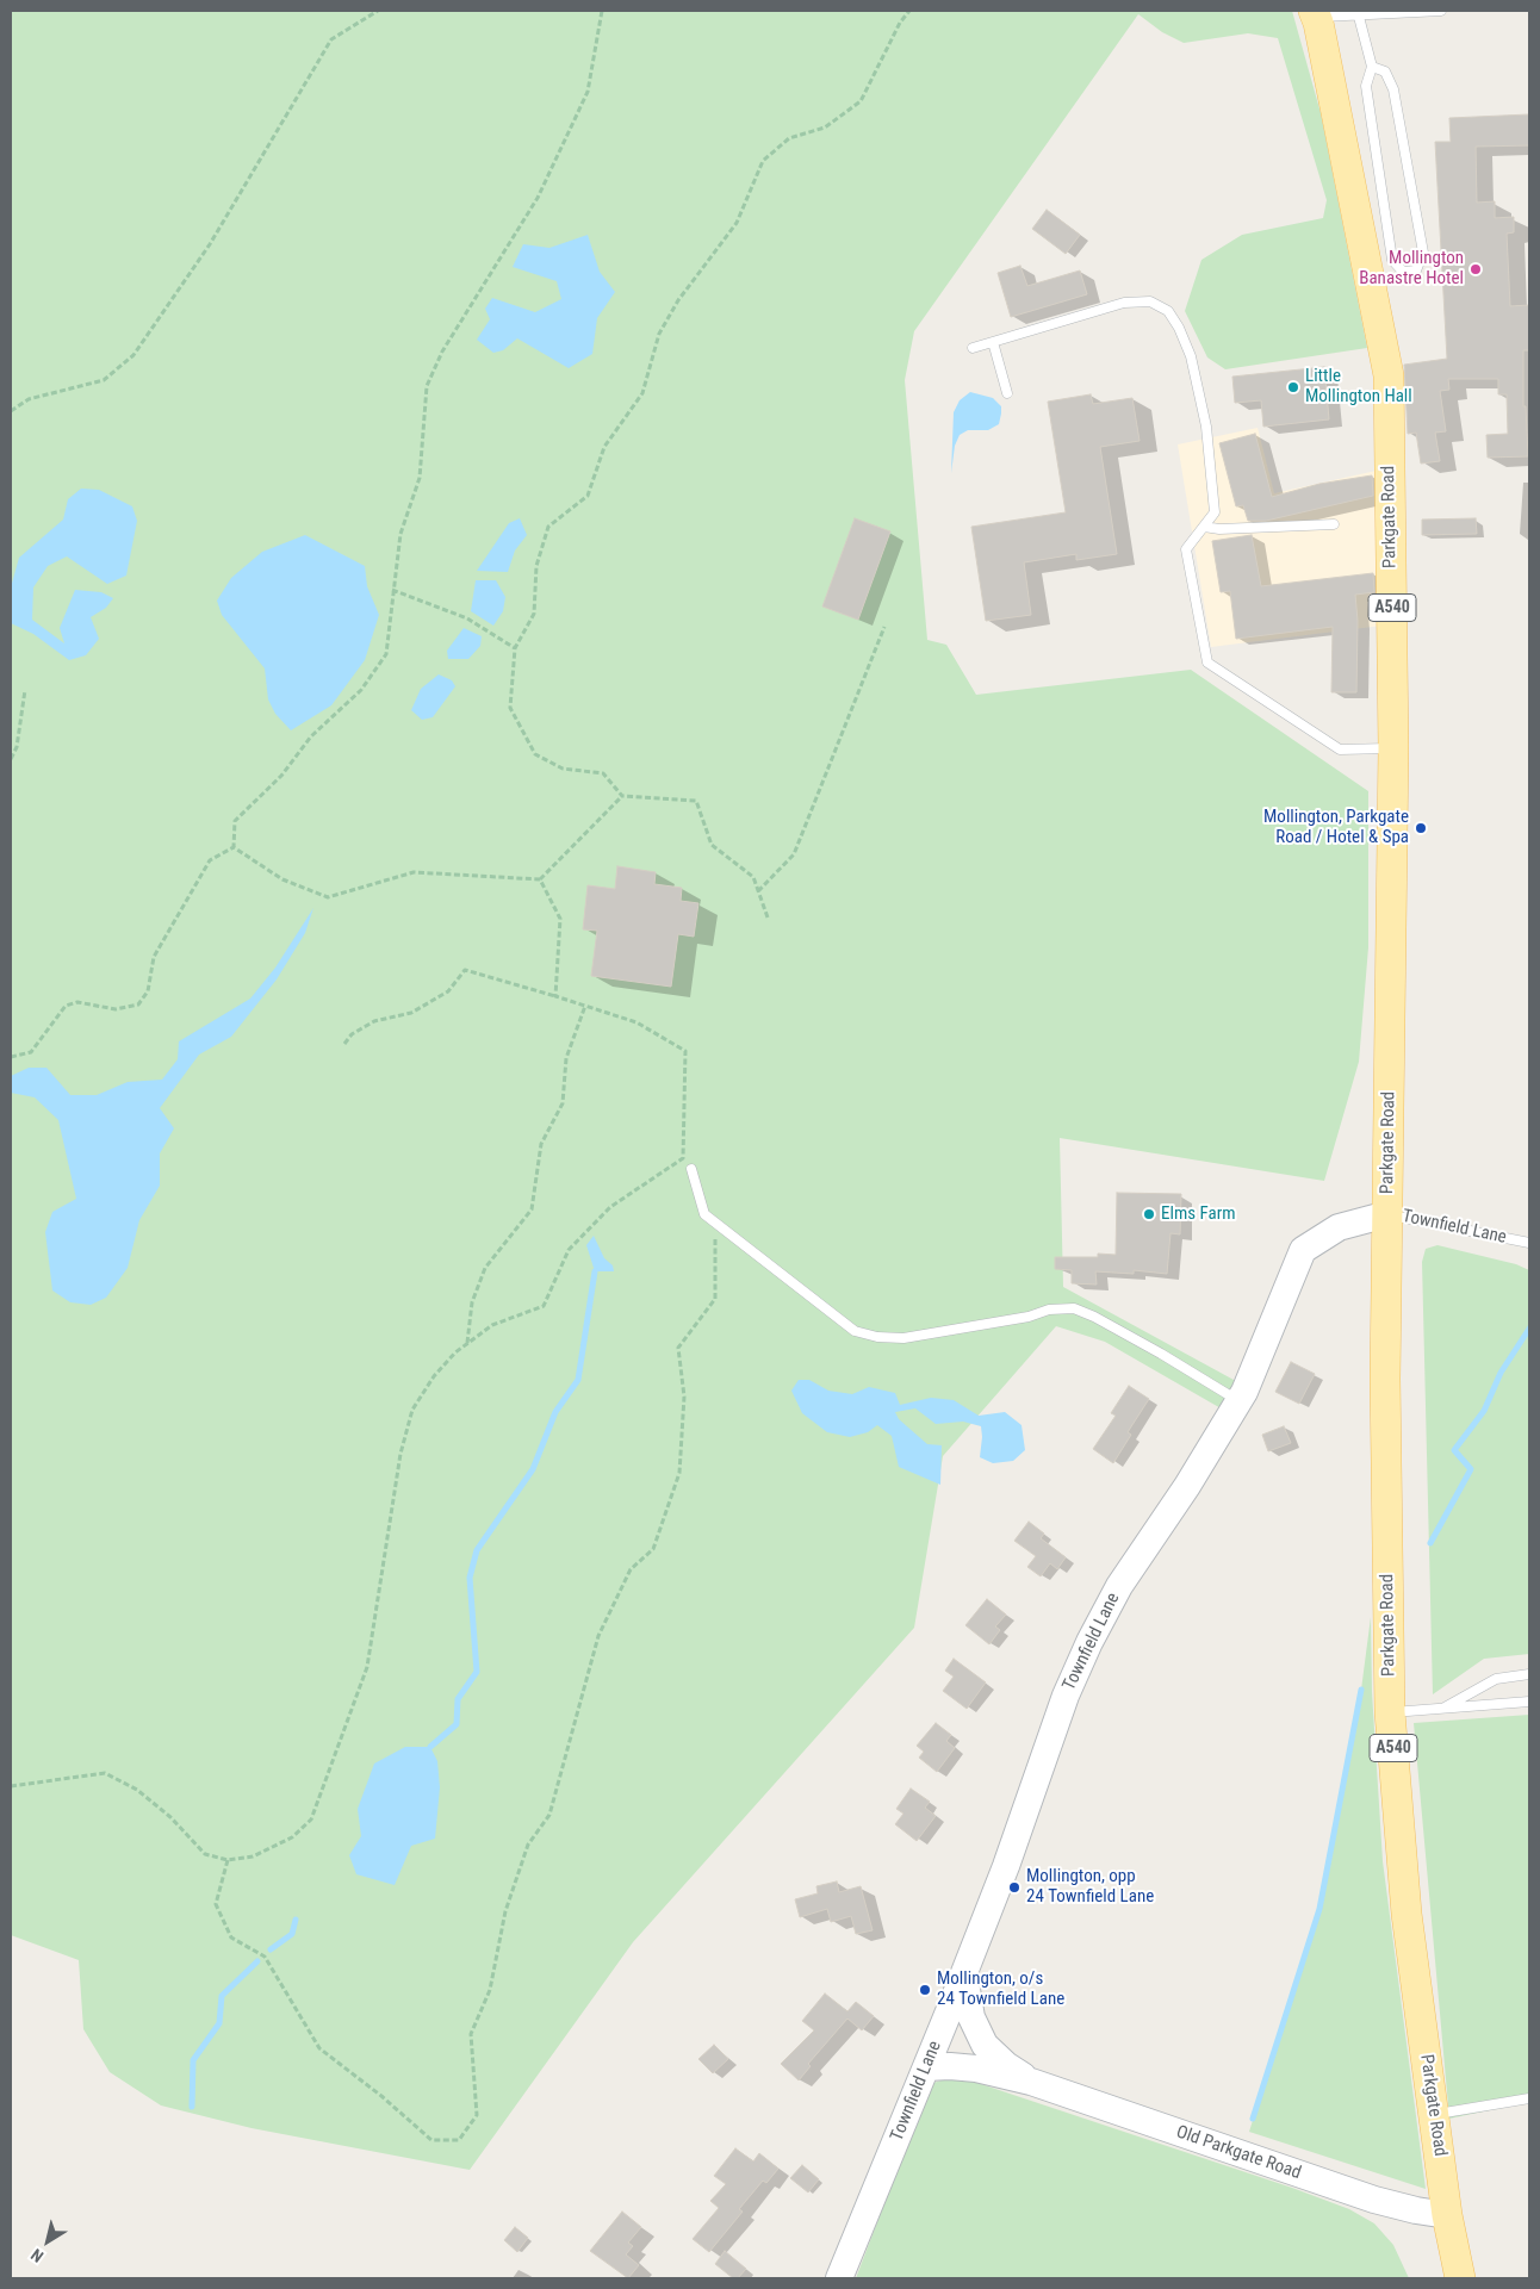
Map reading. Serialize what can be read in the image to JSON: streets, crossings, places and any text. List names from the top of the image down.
{
  "streets": {
    "main road": ["Parkgate Road", "A540"],
    "street": ["Townfield Lane", "Old Parkgate Road"]
  },
  "crossings": [
    ["Parkgate Road", "Townfield Lane"],
    ["Parkgate Road", "Old Parkgate Road"],
    ["Townfield Lane", "Old Parkgate Road"]
  ],
  "places": [
    "Mollington Banastre Hotel",
    "Little Mollington Hall",
    "Mollington, Parkgate Road / Hotel & Spa",
    "Elms Farm",
    "Mollington, opp 24 Townfield Lane",
    "Mollington, o/s 24 Townfield Lane"
  ],
  "north": "bottom left"
}
